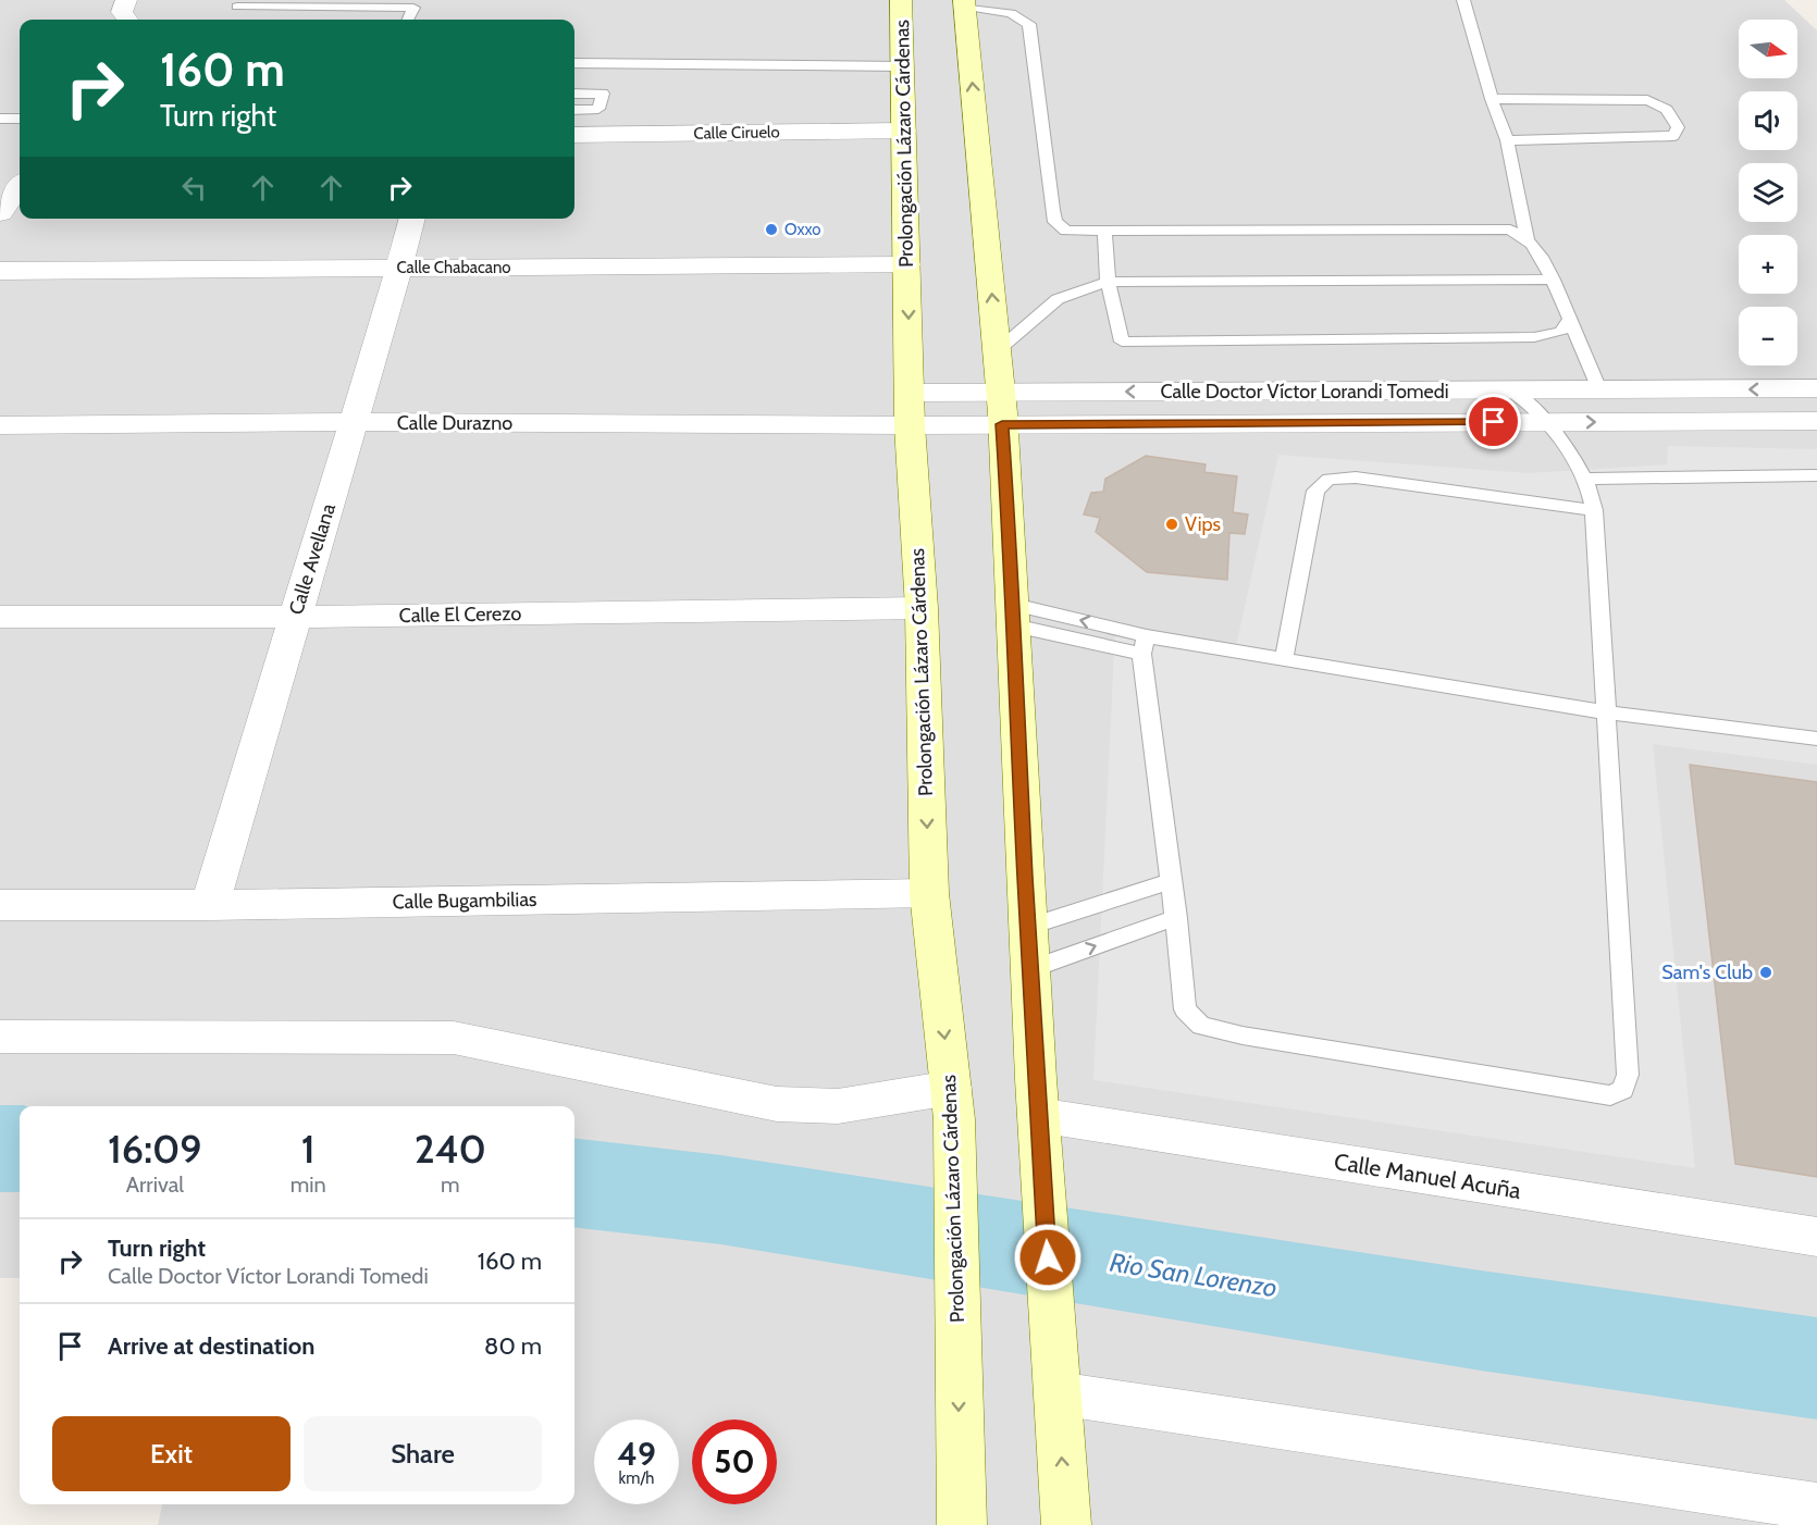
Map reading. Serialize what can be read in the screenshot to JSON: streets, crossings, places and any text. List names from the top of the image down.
{
  "streets": {
    "main road": ["Prolongación Lázaro Cárdenas"],
    "street": [
      "Calle Ciruelo",
      "Calle Chabacano",
      "Calle Doctor Víctor Lorandi Tomedi",
      "Calle Durazno",
      "Calle Avellana",
      "Calle El Cerezo",
      "Calle Bugambilias",
      "Calle Manuel Acuña"
    ]
  },
  "crossings": [
    ["Calle Ciruelo", "Prolongación Lázaro Cárdenas"],
    ["Prolongación Lázaro Cárdenas", "Calle Chabacano"],
    ["Prolongación Lázaro Cárdenas", "Calle Doctor Víctor Lorandi Tomedi"],
    ["Prolongación Lázaro Cárdenas", "Calle Durazno"],
    ["Prolongación Lázaro Cárdenas", "Calle El Cerezo"],
    ["Prolongación Lázaro Cárdenas", "Calle Bugambilias"],
    ["Calle Chabacano", "Calle Avellana"],
    ["Calle Doctor Víctor Lorandi Tomedi", "Calle Durazno"],
    ["Calle Durazno", "Calle Avellana"],
    ["Calle Avellana", "Calle El Cerezo"],
    ["Calle Avellana", "Calle Bugambilias"]
  ],
  "water": ["Rio San Lorenzo"],
  "places": ["Oxxo", "Vips", "Sam's Club"],
  "north": "right",
  "page": {
    "map_buttons": ["+", "−"],
    "turn": ["160 m", "Turn right"],
    "eta": [
      "16:09",
      "Arrival",
      "1",
      "min",
      "240",
      "m"
    ],
    "list": [
      {
        "name": "Turn right",
        "note": "Calle Doctor Víctor Lorandi Tomedi",
        "value": "160 m"
      },
      {
        "name": "Arrive at destination",
        "value": "80 m"
      }
    ],
    "buttons": ["Exit", "Share"],
    "speed": "49 km/h",
    "limit": "50"
  }
}
